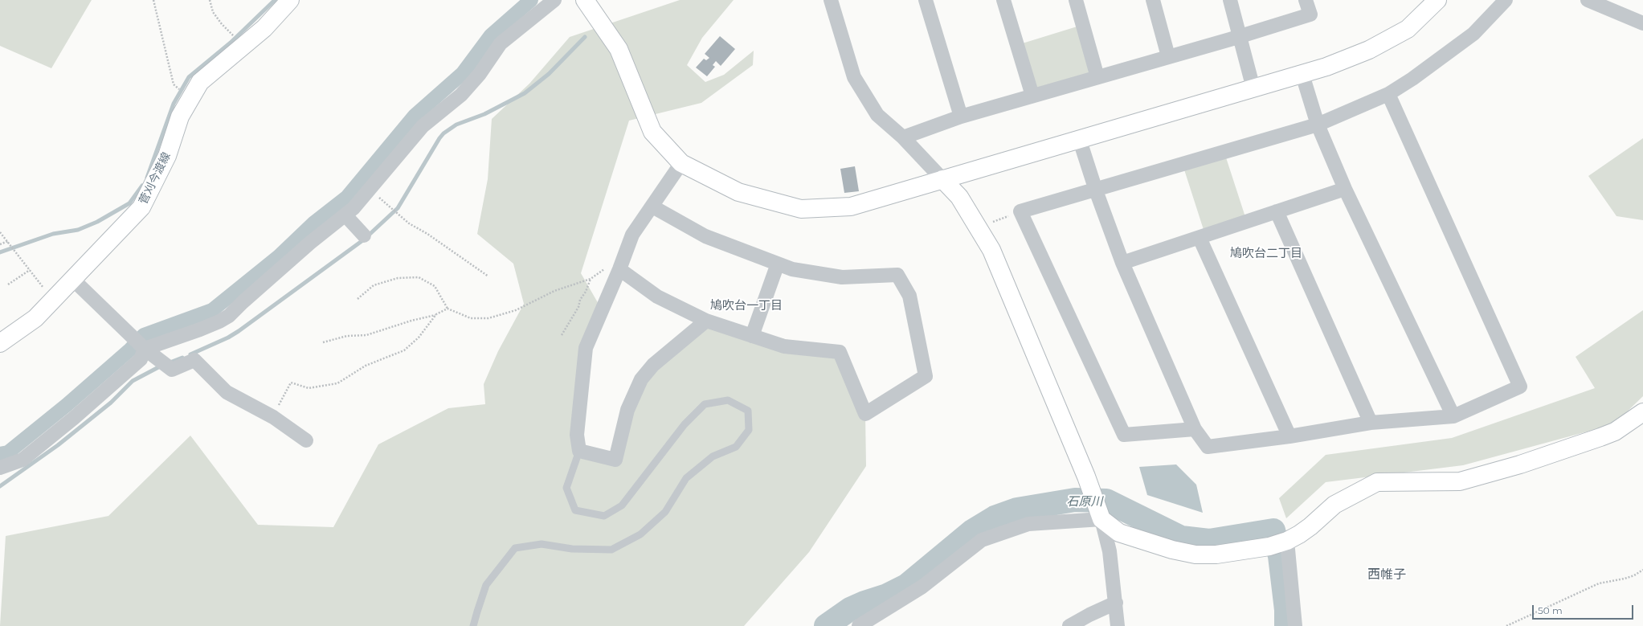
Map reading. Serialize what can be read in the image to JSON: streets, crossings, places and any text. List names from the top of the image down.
{
  "streets": {
    "street": ["菅刈今渡線"]
  },
  "districts": ["鳩吹台二丁目", "鳩吹台一丁目", "西帷子"],
  "water": ["石原川"],
  "scale_bar": "50 m"
}
